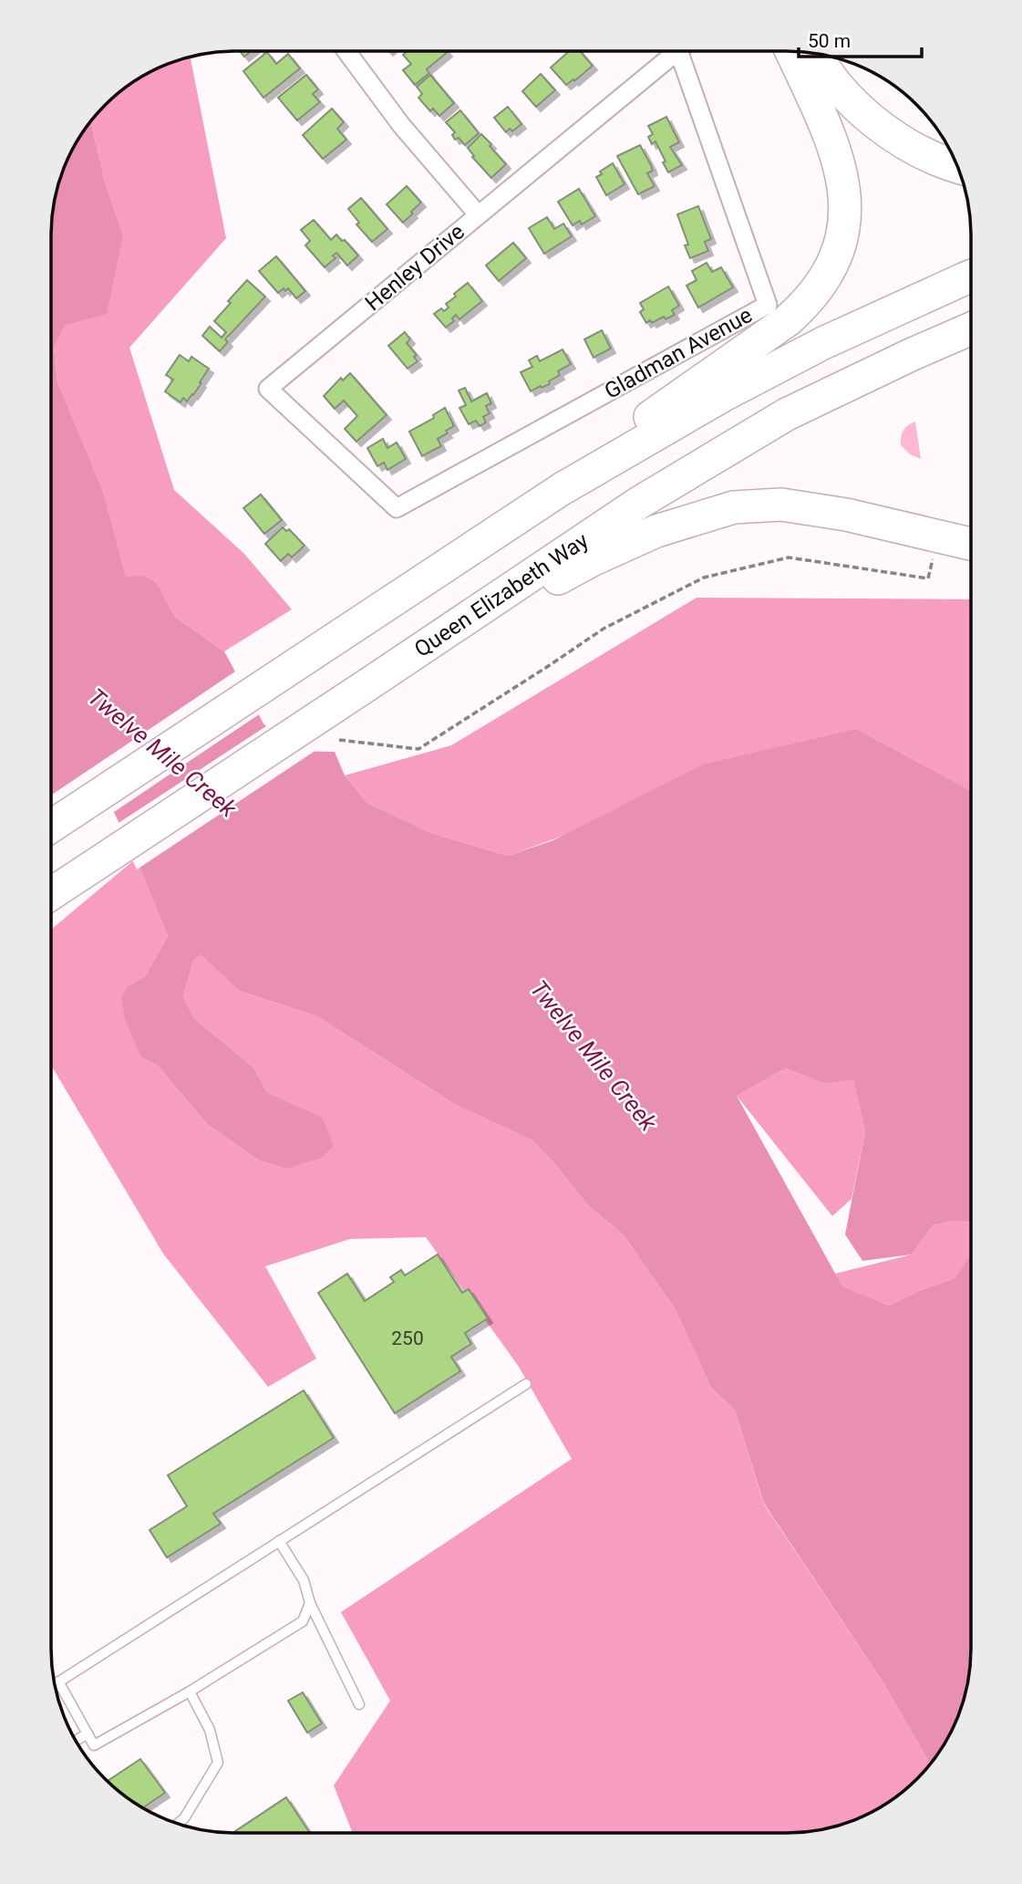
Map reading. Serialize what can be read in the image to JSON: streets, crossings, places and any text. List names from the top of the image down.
{
  "streets": {
    "highway": ["Queen Elizabeth Way"],
    "street": ["Henley Drive", "Gladman Avenue"]
  },
  "crossings": [
    ["Henley Drive", "Gladman Avenue"]
  ],
  "water": ["Twelve Mile Creek"],
  "house_numbers": ["250"],
  "scale_bar": "50 m"
}
